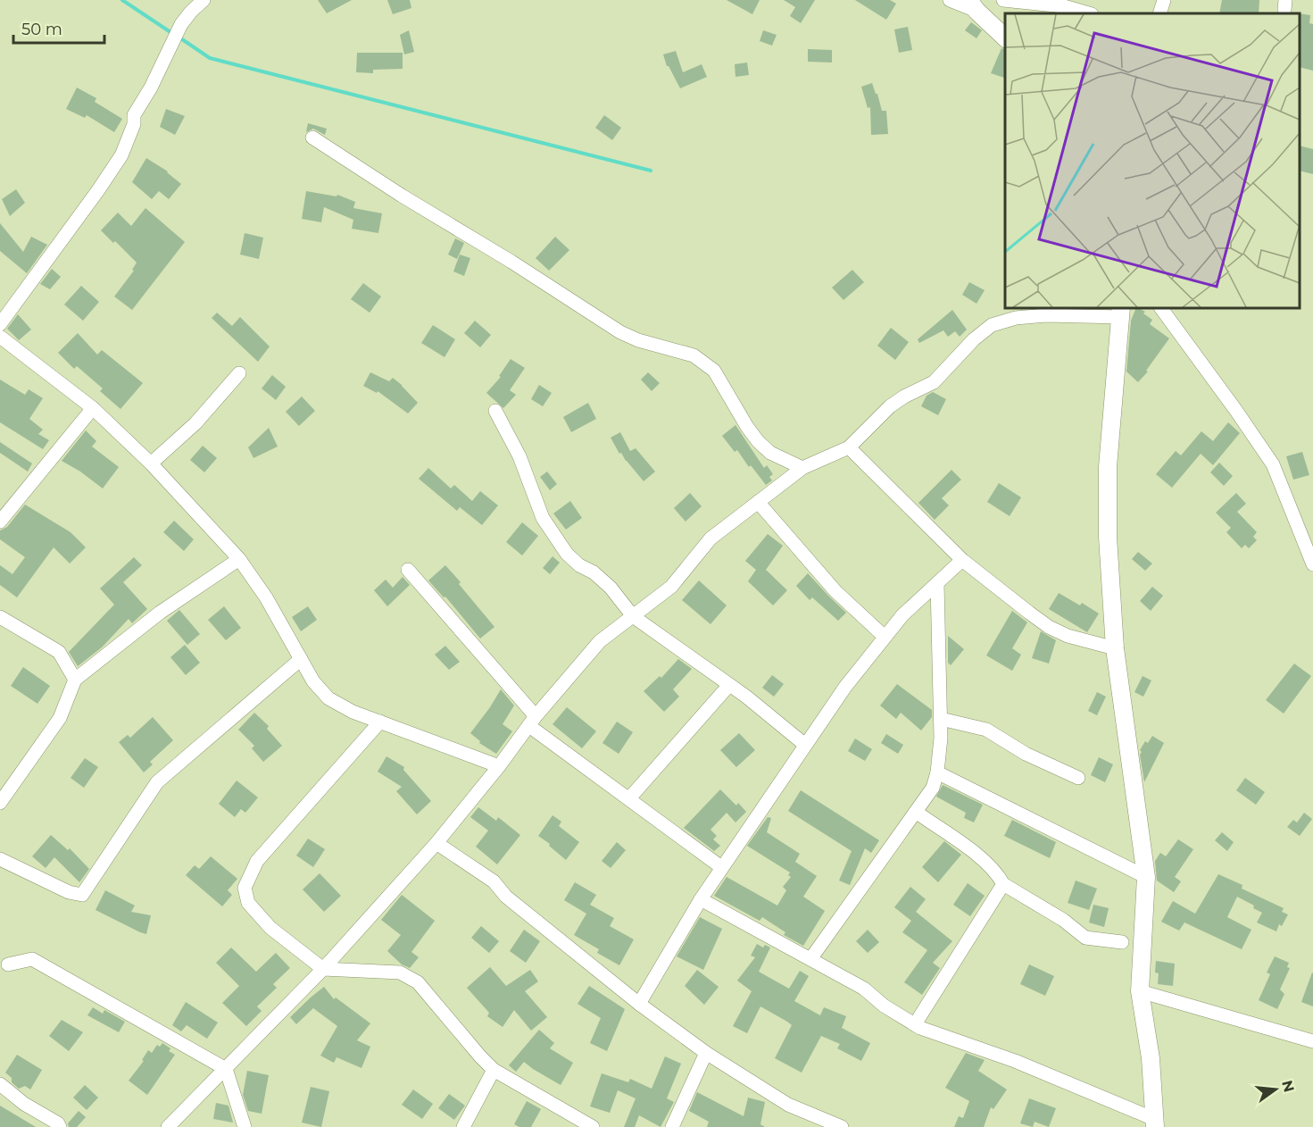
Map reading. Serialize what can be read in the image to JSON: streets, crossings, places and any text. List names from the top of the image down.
{
  "scale_bar": "50 m",
  "north": "right"
}
